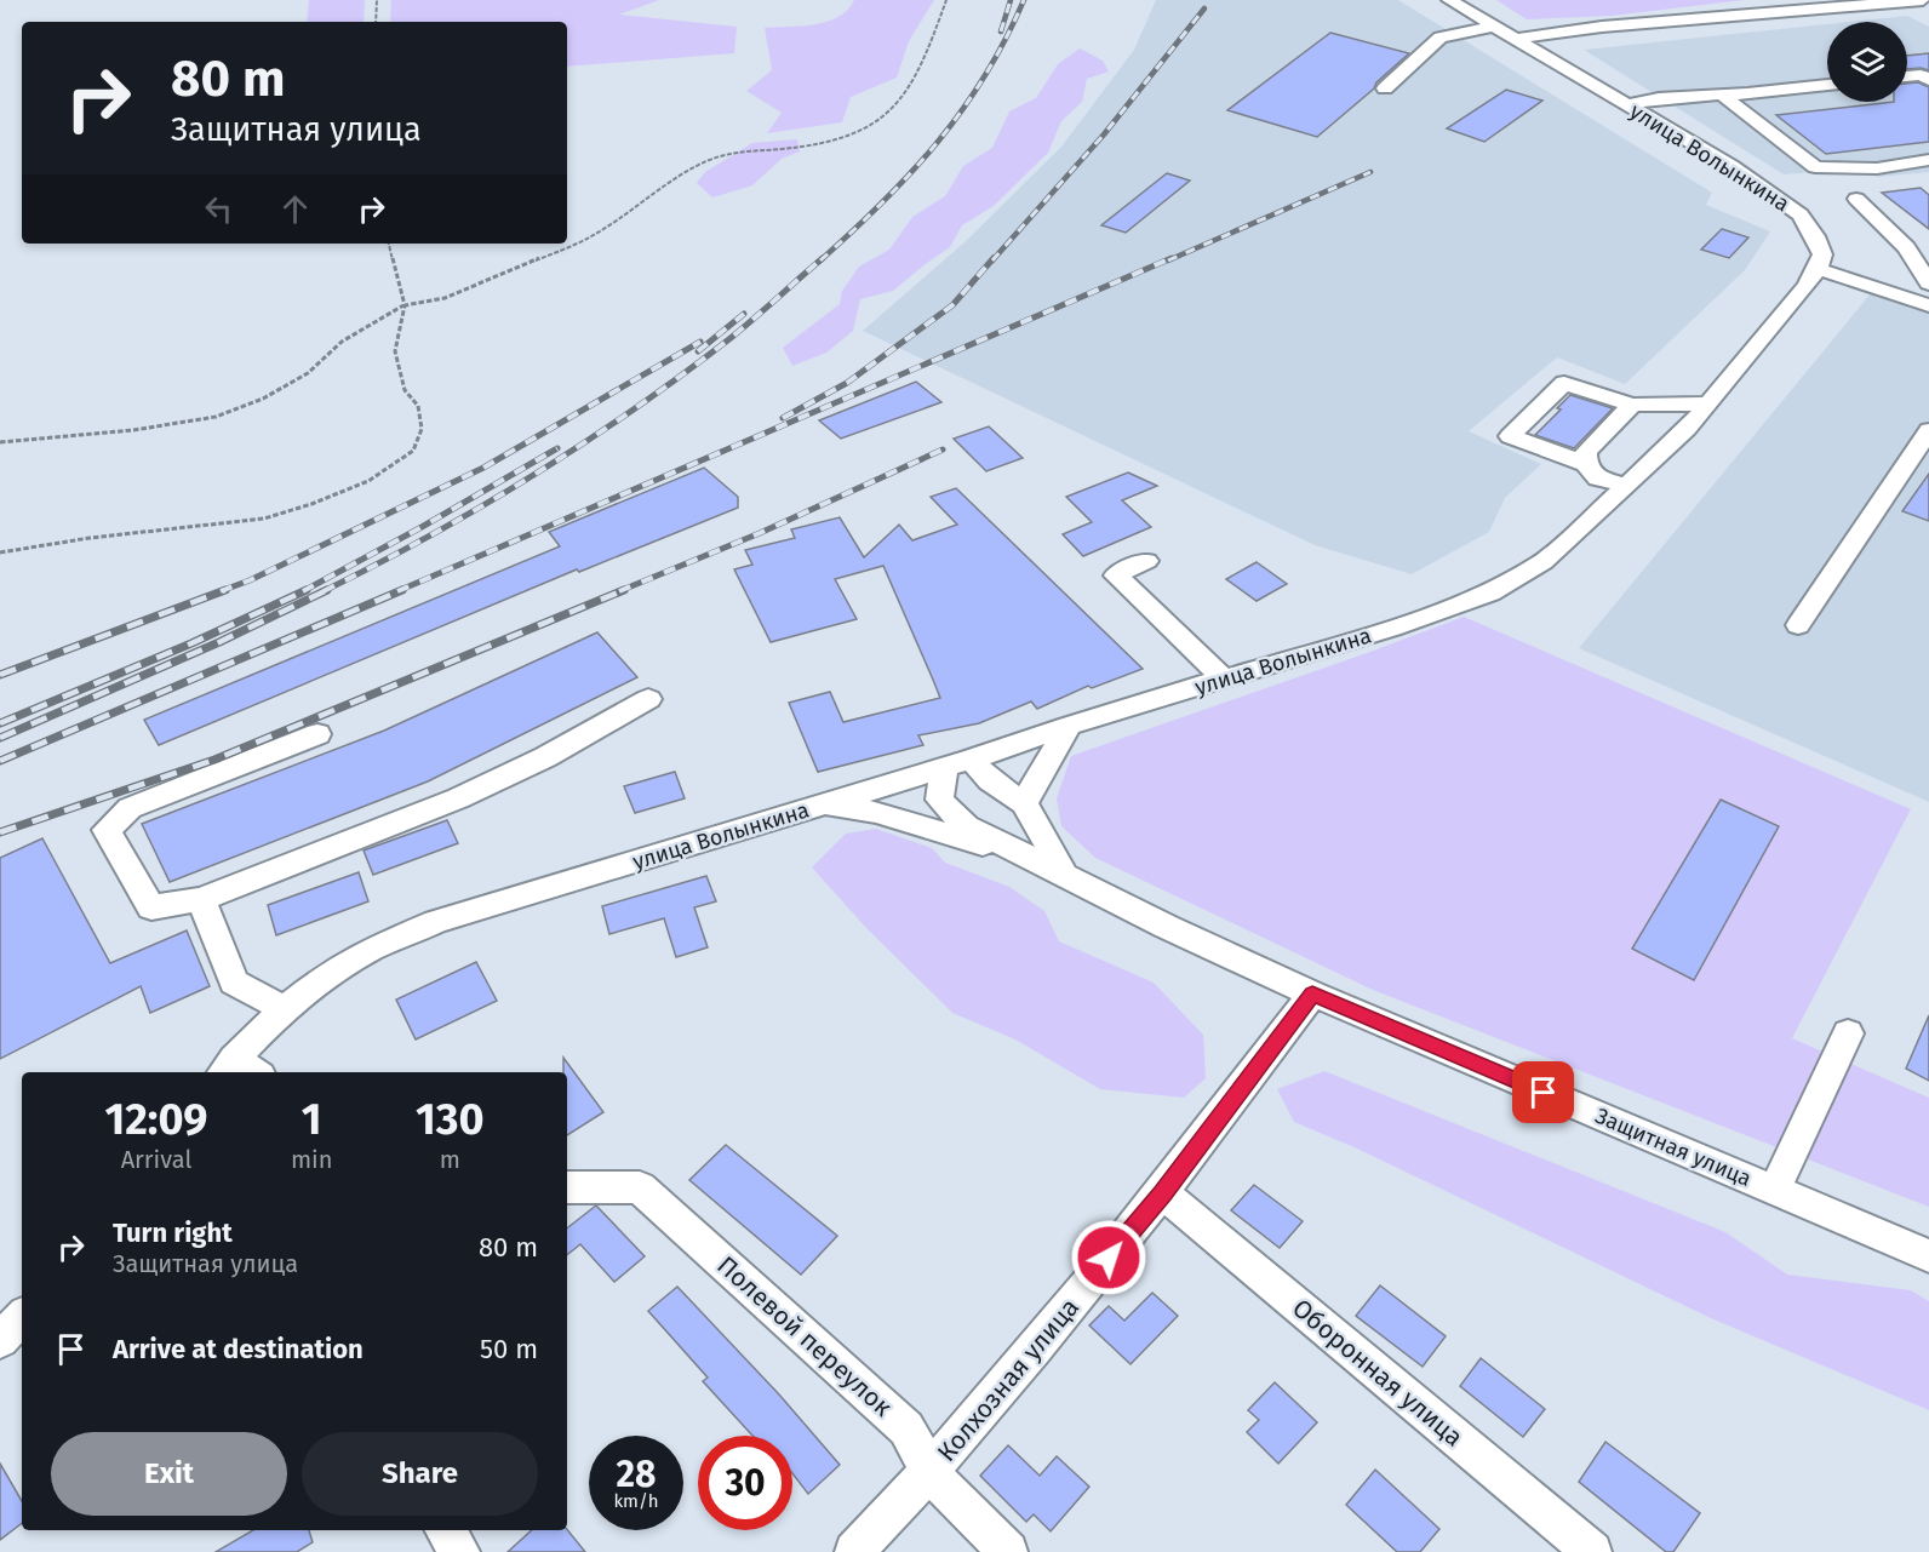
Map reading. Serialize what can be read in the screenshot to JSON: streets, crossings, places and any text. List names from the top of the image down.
{
  "streets": {
    "street": [
      "улица Волынкина",
      "Защитная улица",
      "Полевой переулок",
      "Оборонная улица",
      "Колхозная улица"
    ]
  },
  "crossings": [
    ["Защитная улица", "Колхозная улица"],
    ["Полевой переулок", "Колхозная улица"],
    ["Оборонная улица", "Колхозная улица"]
  ],
  "page": {
    "turn": ["80 m", "Защитная улица"],
    "eta": [
      "12:09",
      "Arrival",
      "1",
      "min",
      "130",
      "m"
    ],
    "list": [
      {
        "name": "Turn right",
        "note": "Защитная улица",
        "value": "80 m"
      },
      {
        "name": "Arrive at destination",
        "value": "50 m"
      }
    ],
    "buttons": ["Exit", "Share"],
    "speed": "28 km/h",
    "limit": "30"
  }
}
